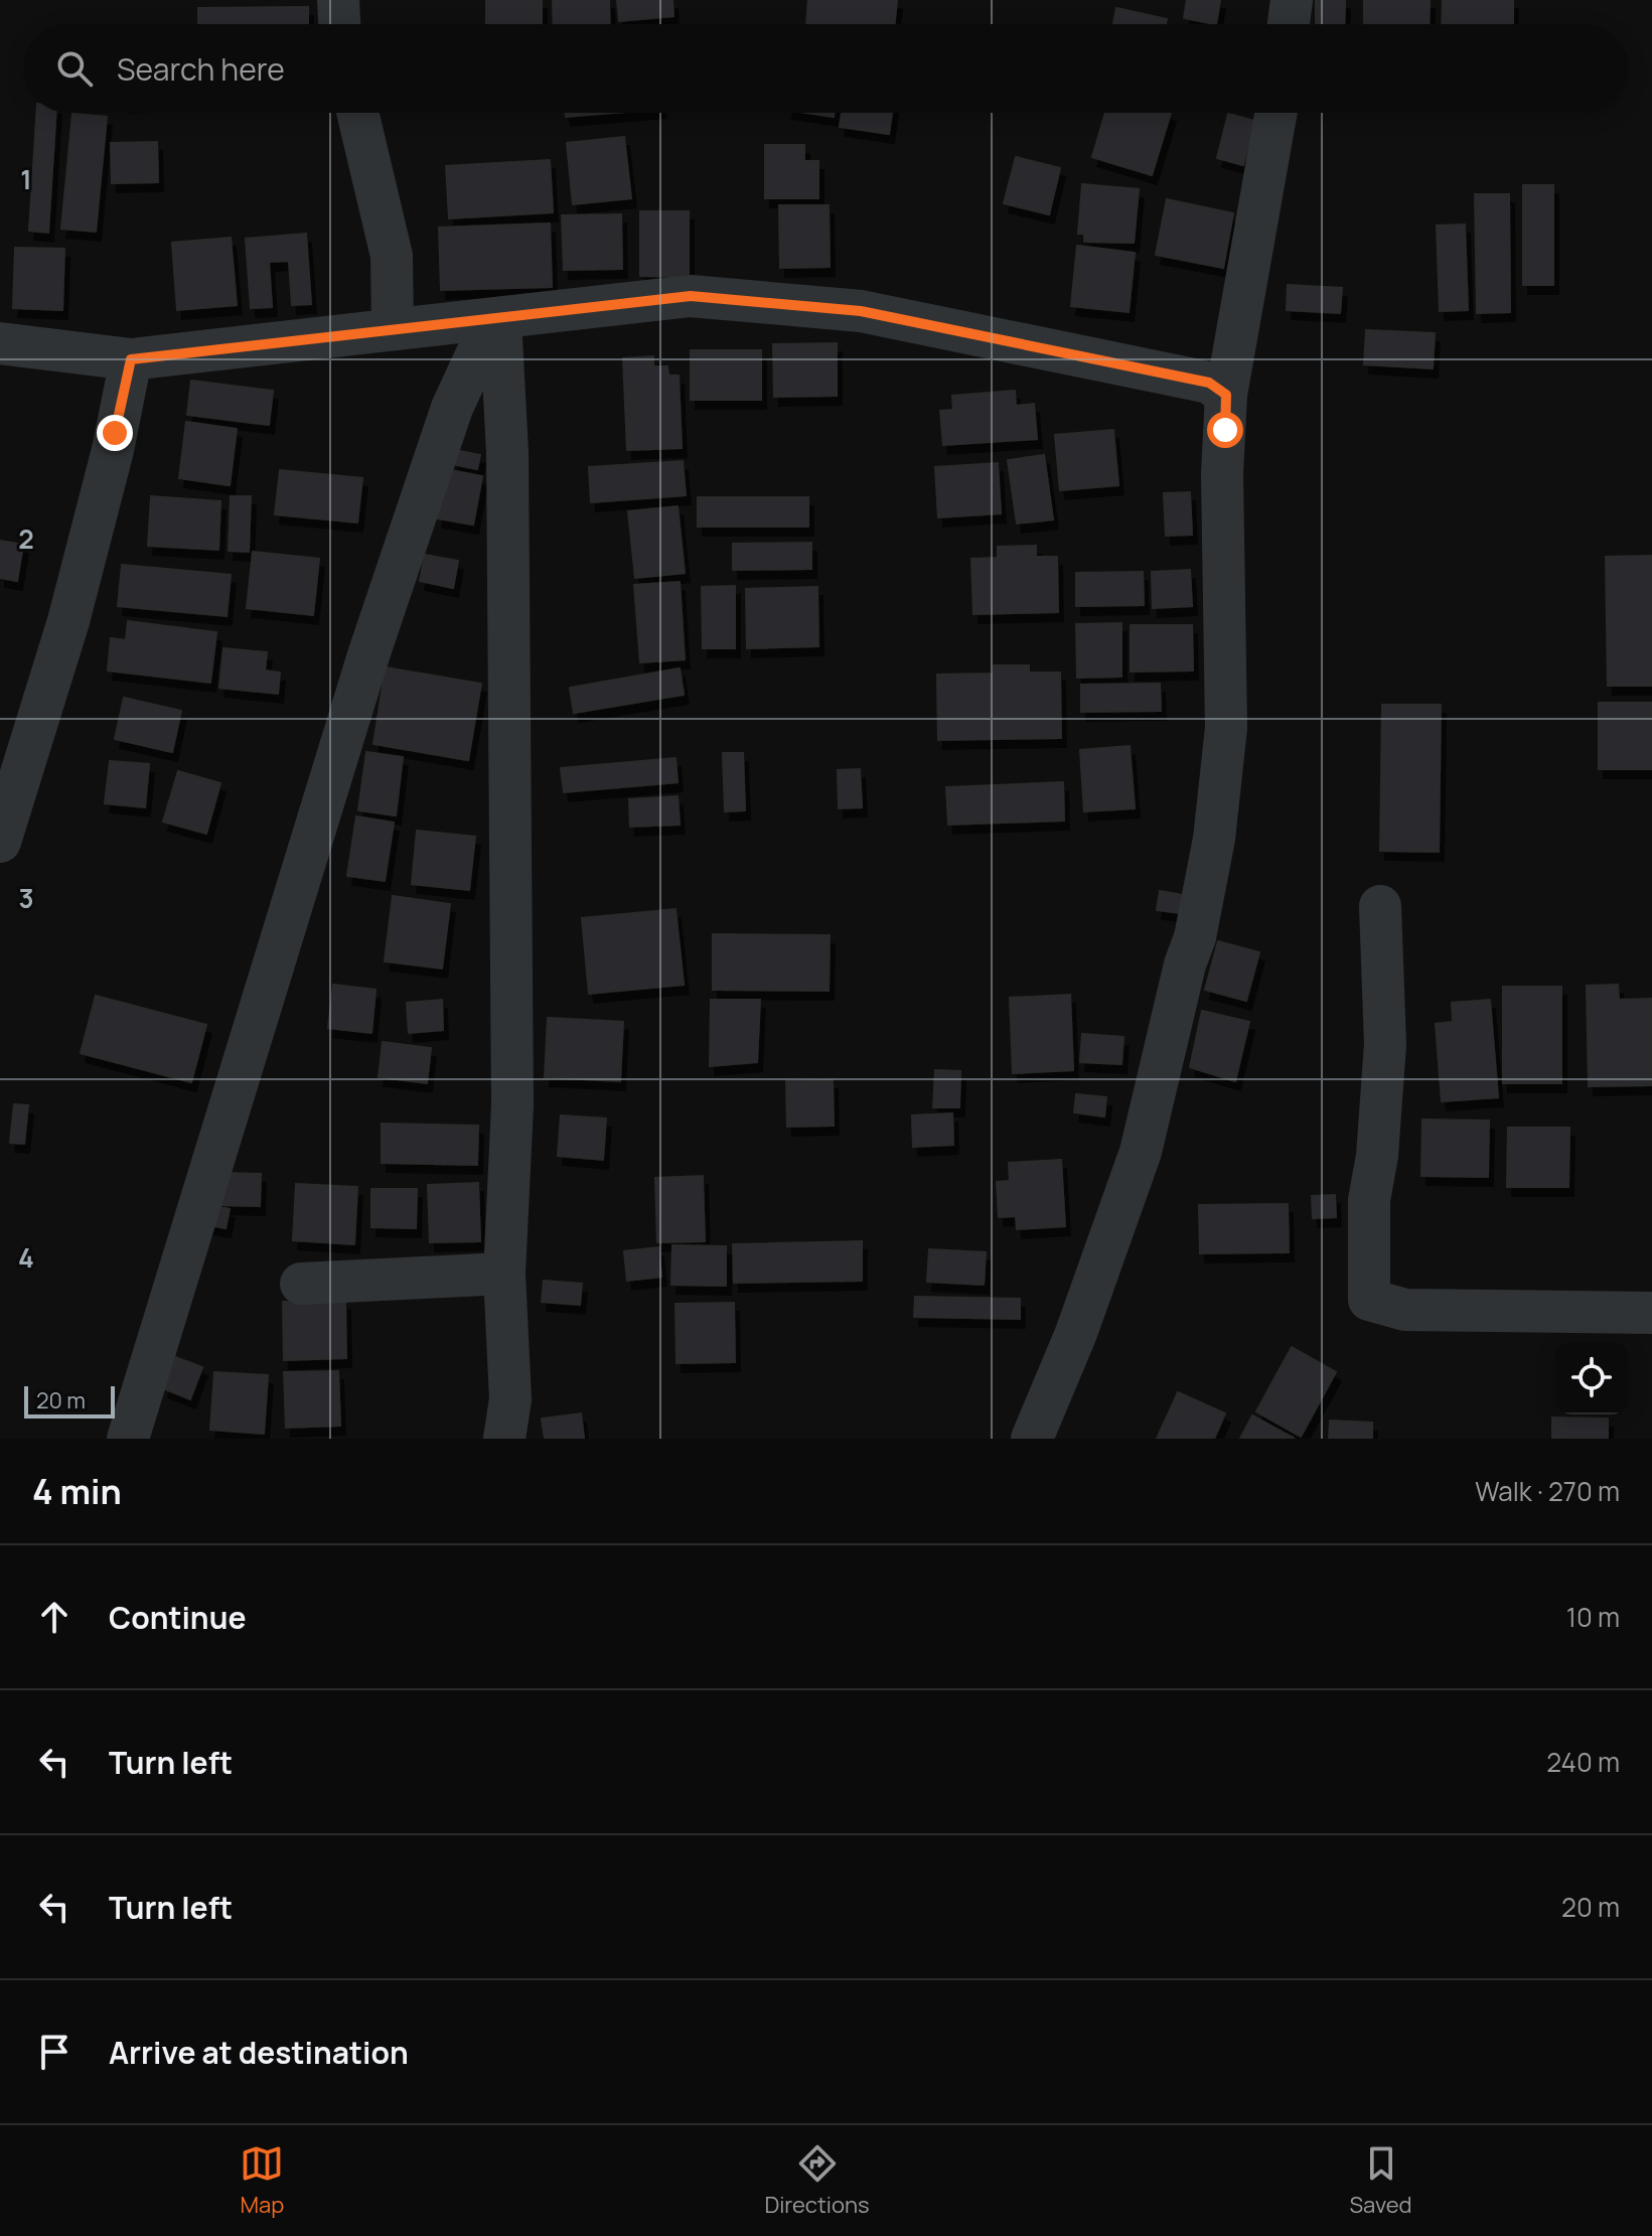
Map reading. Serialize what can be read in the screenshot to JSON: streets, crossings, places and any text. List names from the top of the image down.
{
  "scale_bar": "20 m",
  "page": {
    "search": "Search here",
    "scale": "20 m",
    "heading": ["4 min", "Walk · 270 m"],
    "list": [
      ["Continue", "10 m"],
      ["Turn left", "240 m"],
      ["Turn left", "20 m"],
      "Arrive at destination"
    ],
    "nav": ["Map", "Directions", "Saved"]
  },
  "grid": {
    "rows": [
      "1",
      "2",
      "3",
      "4"
    ]
  }
}
